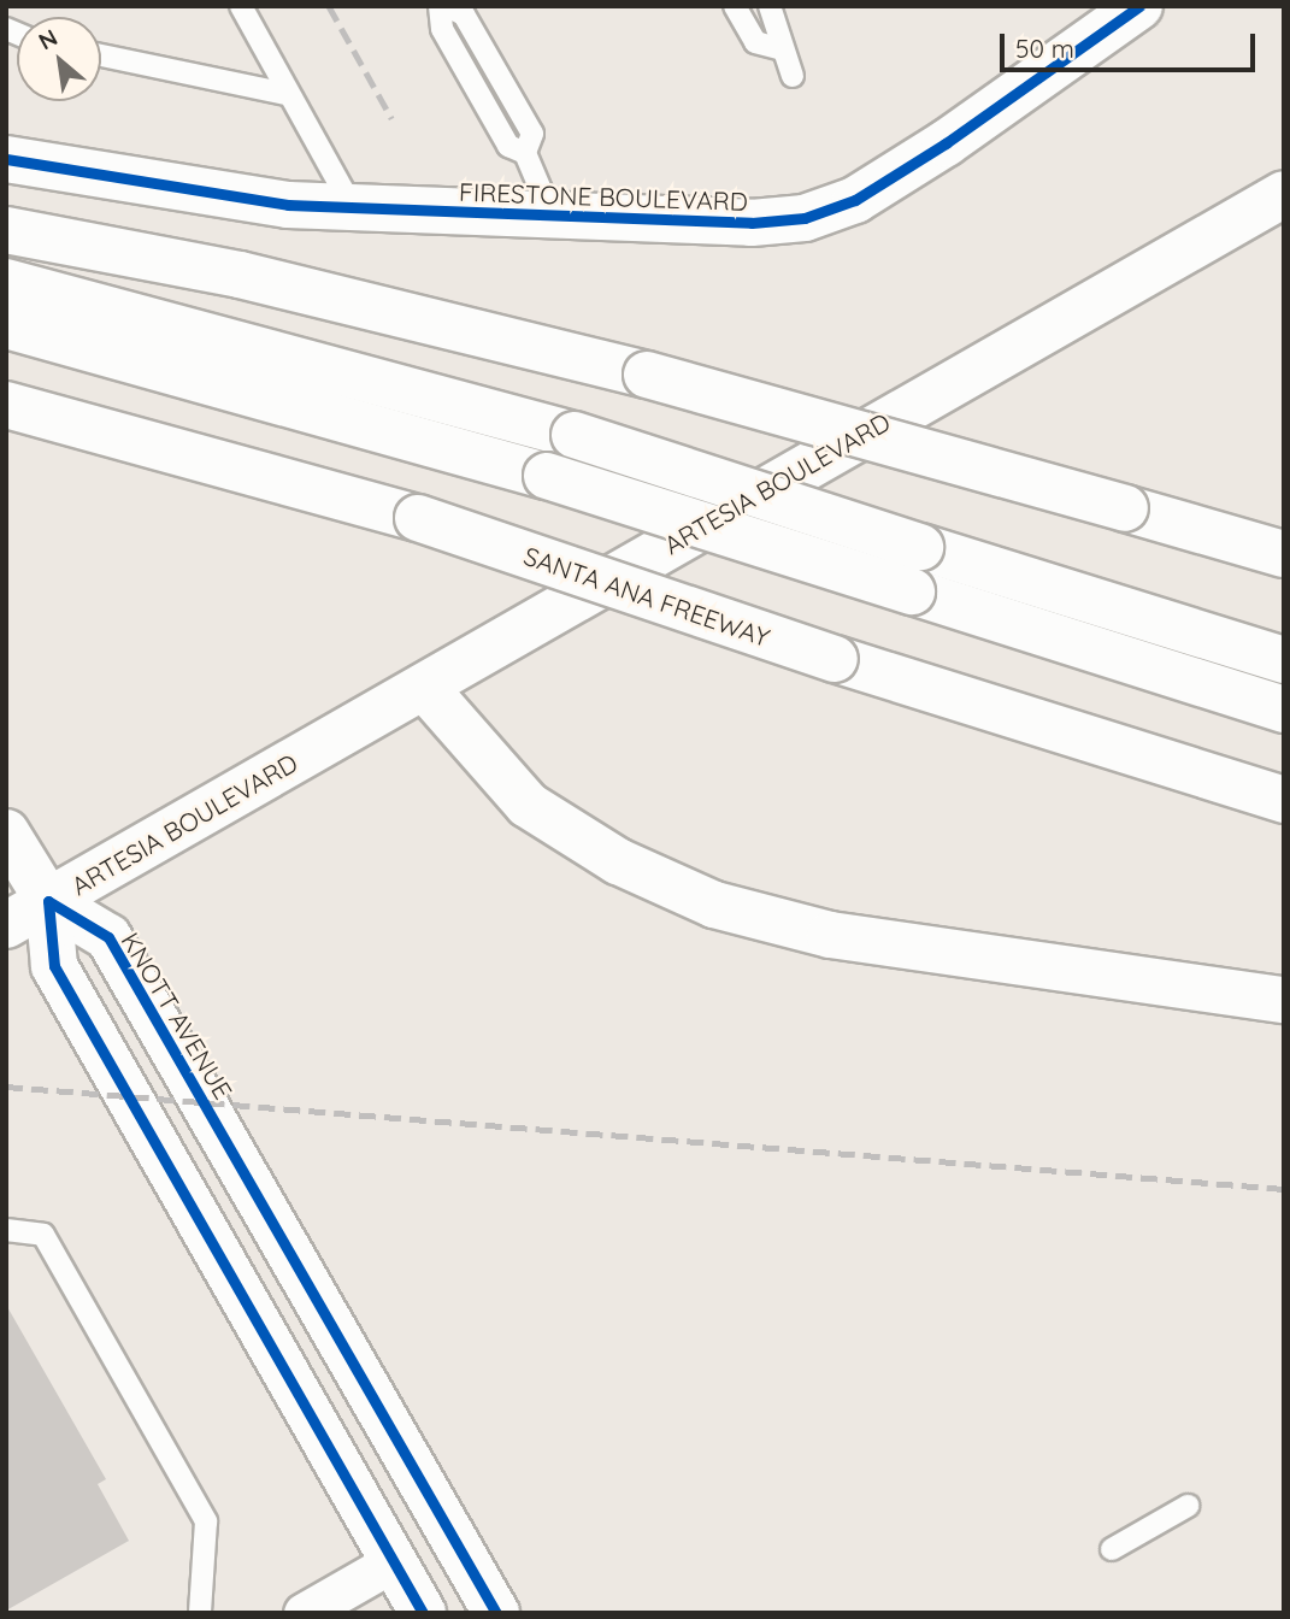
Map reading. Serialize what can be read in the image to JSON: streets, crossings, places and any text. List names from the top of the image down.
{
  "streets": {
    "main road": [
      "FIRESTONE BOULEVARD",
      "ARTESIA BOULEVARD",
      "SANTA ANA FREEWAY",
      "KNOTT AVENUE"
    ]
  },
  "crossings": [
    ["ARTESIA BOULEVARD", "KNOTT AVENUE"]
  ],
  "scale_bar": "50 m",
  "north": "top left"
}
